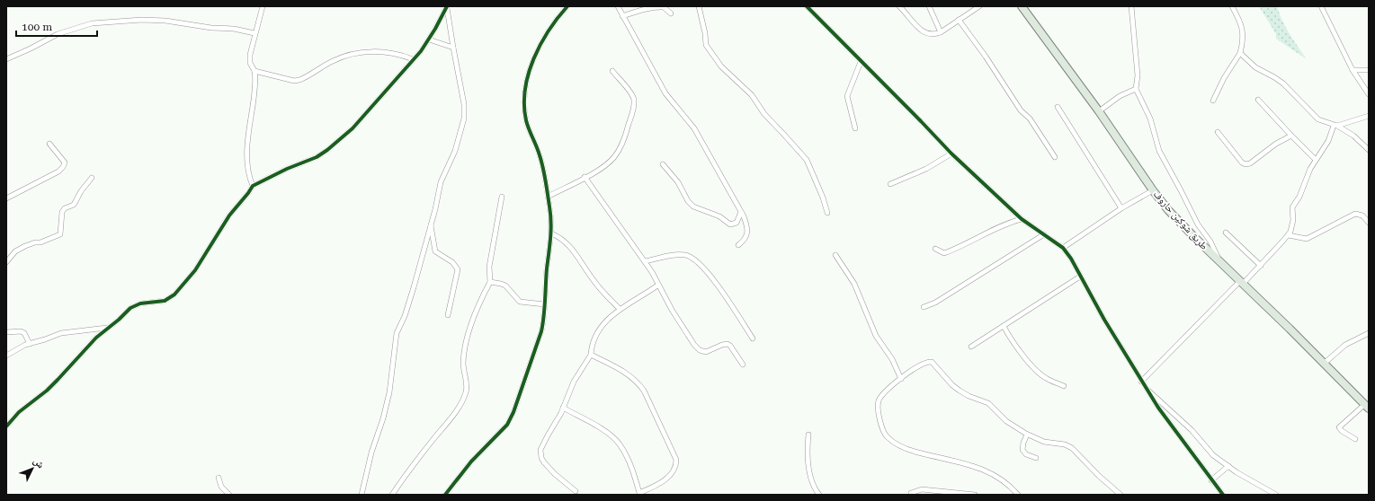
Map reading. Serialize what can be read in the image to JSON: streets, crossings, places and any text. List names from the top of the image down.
{
  "streets": {
    "main road": ["طريق شوكين حاروف"]
  },
  "scale_bar": "100 m",
  "north": "top right"
}
